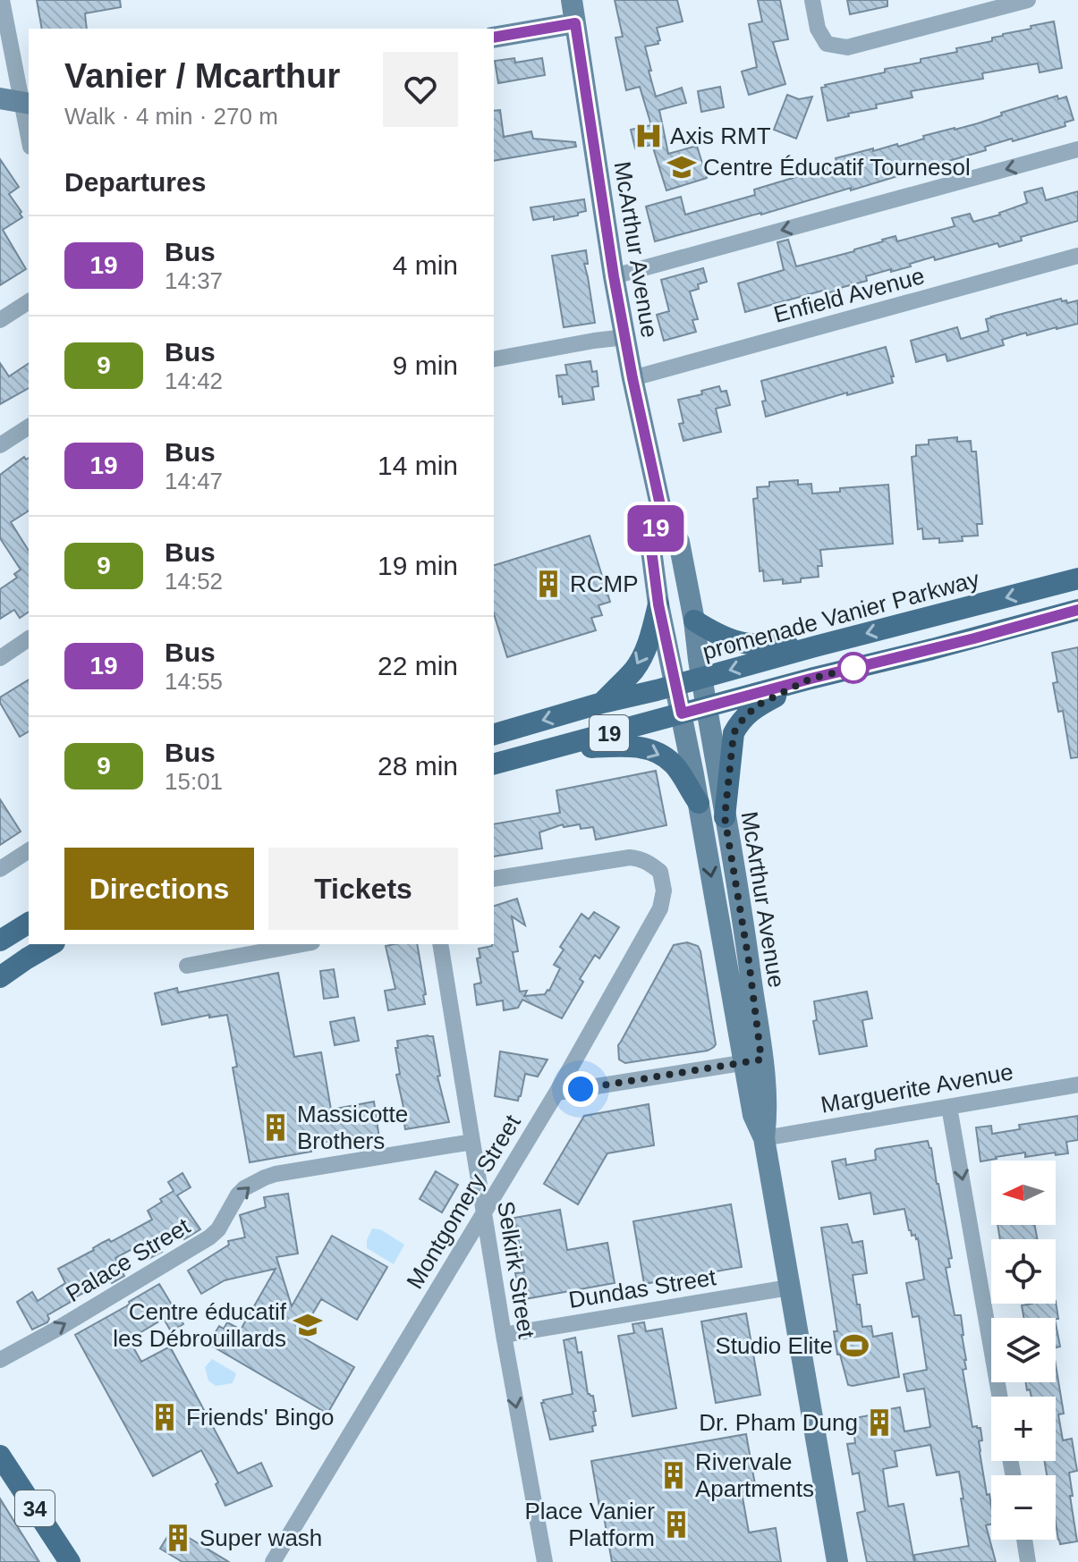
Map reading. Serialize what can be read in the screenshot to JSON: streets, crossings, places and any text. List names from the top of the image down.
{
  "streets": {
    "main road": [
      "McArthur Avenue",
      "promenade Vanier Parkway",
      "19",
      "34"
    ],
    "street": [
      "Enfield Avenue",
      "Marguerite Avenue",
      "Montgomery Street",
      "Palace Street",
      "Selkirk Street",
      "Dundas Street"
    ]
  },
  "crossings": [
    ["McArthur Avenue", "Enfield Avenue"],
    ["McArthur Avenue", "promenade Vanier Parkway"],
    ["McArthur Avenue", "19"],
    ["McArthur Avenue", "Marguerite Avenue"],
    ["McArthur Avenue", "Dundas Street"],
    ["Montgomery Street", "Selkirk Street"],
    ["Palace Street", "Selkirk Street"],
    ["Selkirk Street", "Dundas Street"]
  ],
  "one_way": ["Palace Street", "Selkirk Street"],
  "places": {
    "hospital": ["Axis RMT"],
    "school or university": ["Centre Éducatif Tournesol", "Centre éducatif les Débrouillards"],
    "building": [
      "RCMP",
      "Massicotte Brothers",
      "Friends' Bingo",
      "Dr. Pham Dung",
      "Rivervale Apartments",
      "Place Vanier Platform",
      "Super wash"
    ],
    "sports": ["Studio Elite"]
  },
  "lines": ["bus line 19"],
  "north": "left",
  "page": {
    "on_map": "19",
    "heading": [
      ["Vanier / Mcarthur", "Walk · 4 min · 270 m"],
      "Departures"
    ],
    "list": [
      {
        "mark": "19",
        "name": "Bus",
        "note": "14:37",
        "value": "4 min"
      },
      {
        "mark": "9",
        "name": "Bus",
        "note": "14:42",
        "value": "9 min"
      },
      {
        "mark": "19",
        "name": "Bus",
        "note": "14:47",
        "value": "14 min"
      },
      {
        "mark": "9",
        "name": "Bus",
        "note": "14:52",
        "value": "19 min"
      },
      {
        "mark": "19",
        "name": "Bus",
        "note": "14:55",
        "value": "22 min"
      },
      {
        "mark": "9",
        "name": "Bus",
        "note": "15:01",
        "value": "28 min"
      }
    ],
    "buttons": ["Directions", "Tickets"],
    "map_buttons": ["+", "−"]
  }
}
